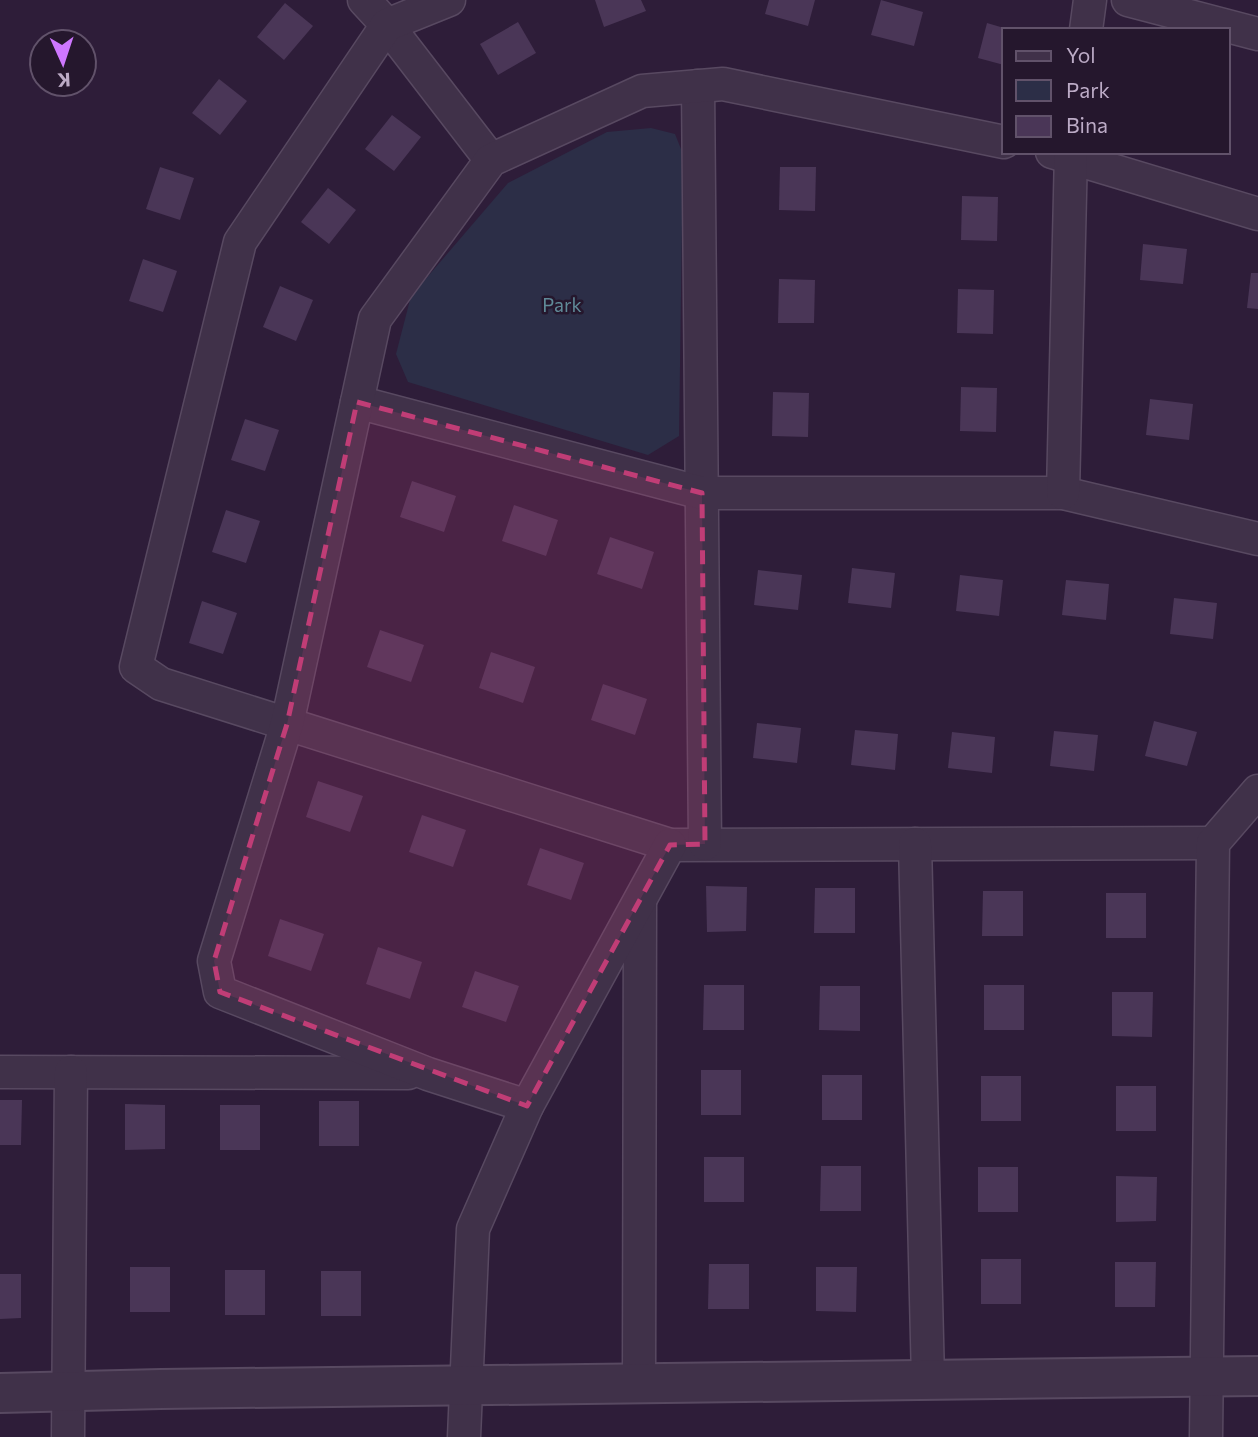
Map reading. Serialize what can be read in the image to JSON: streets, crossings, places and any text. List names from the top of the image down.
{
  "parks": ["Park"],
  "legend": ["Yol", "Park", "Bina"],
  "north": "bottom"
}
